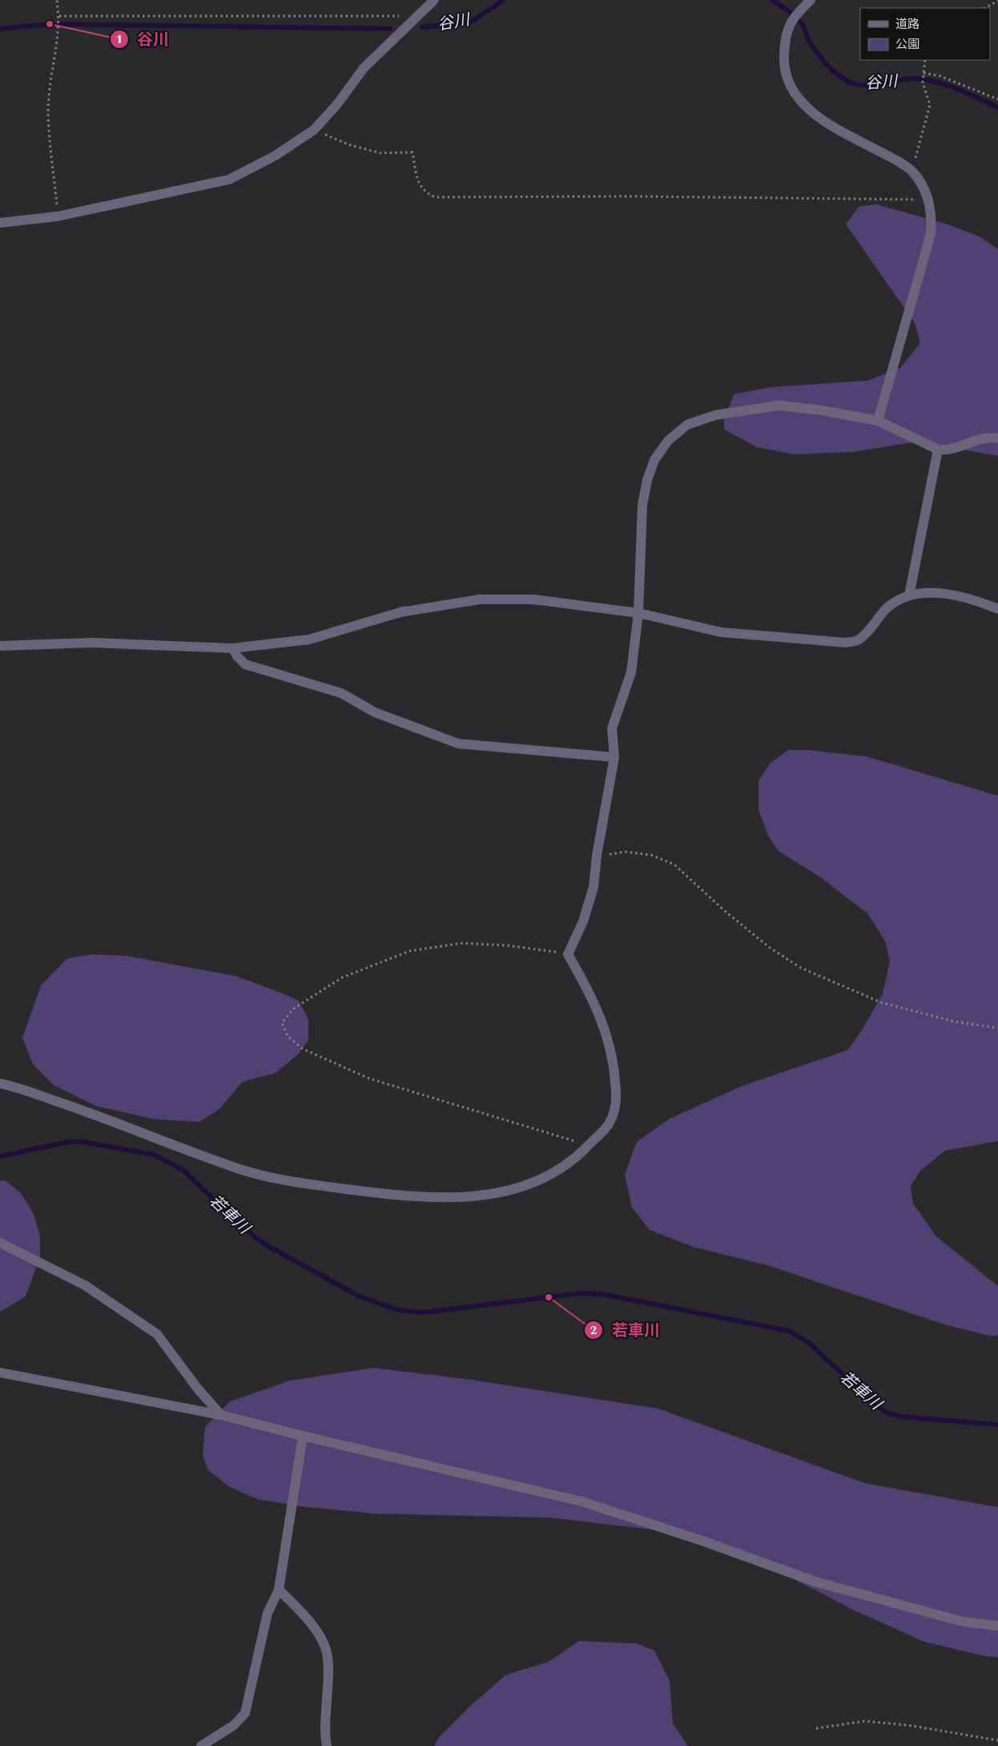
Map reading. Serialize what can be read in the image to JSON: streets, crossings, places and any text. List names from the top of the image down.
{
  "water": ["谷川", "若車川"],
  "places": ["谷川", "若車川"],
  "legend": ["道路", "公園"]
}
